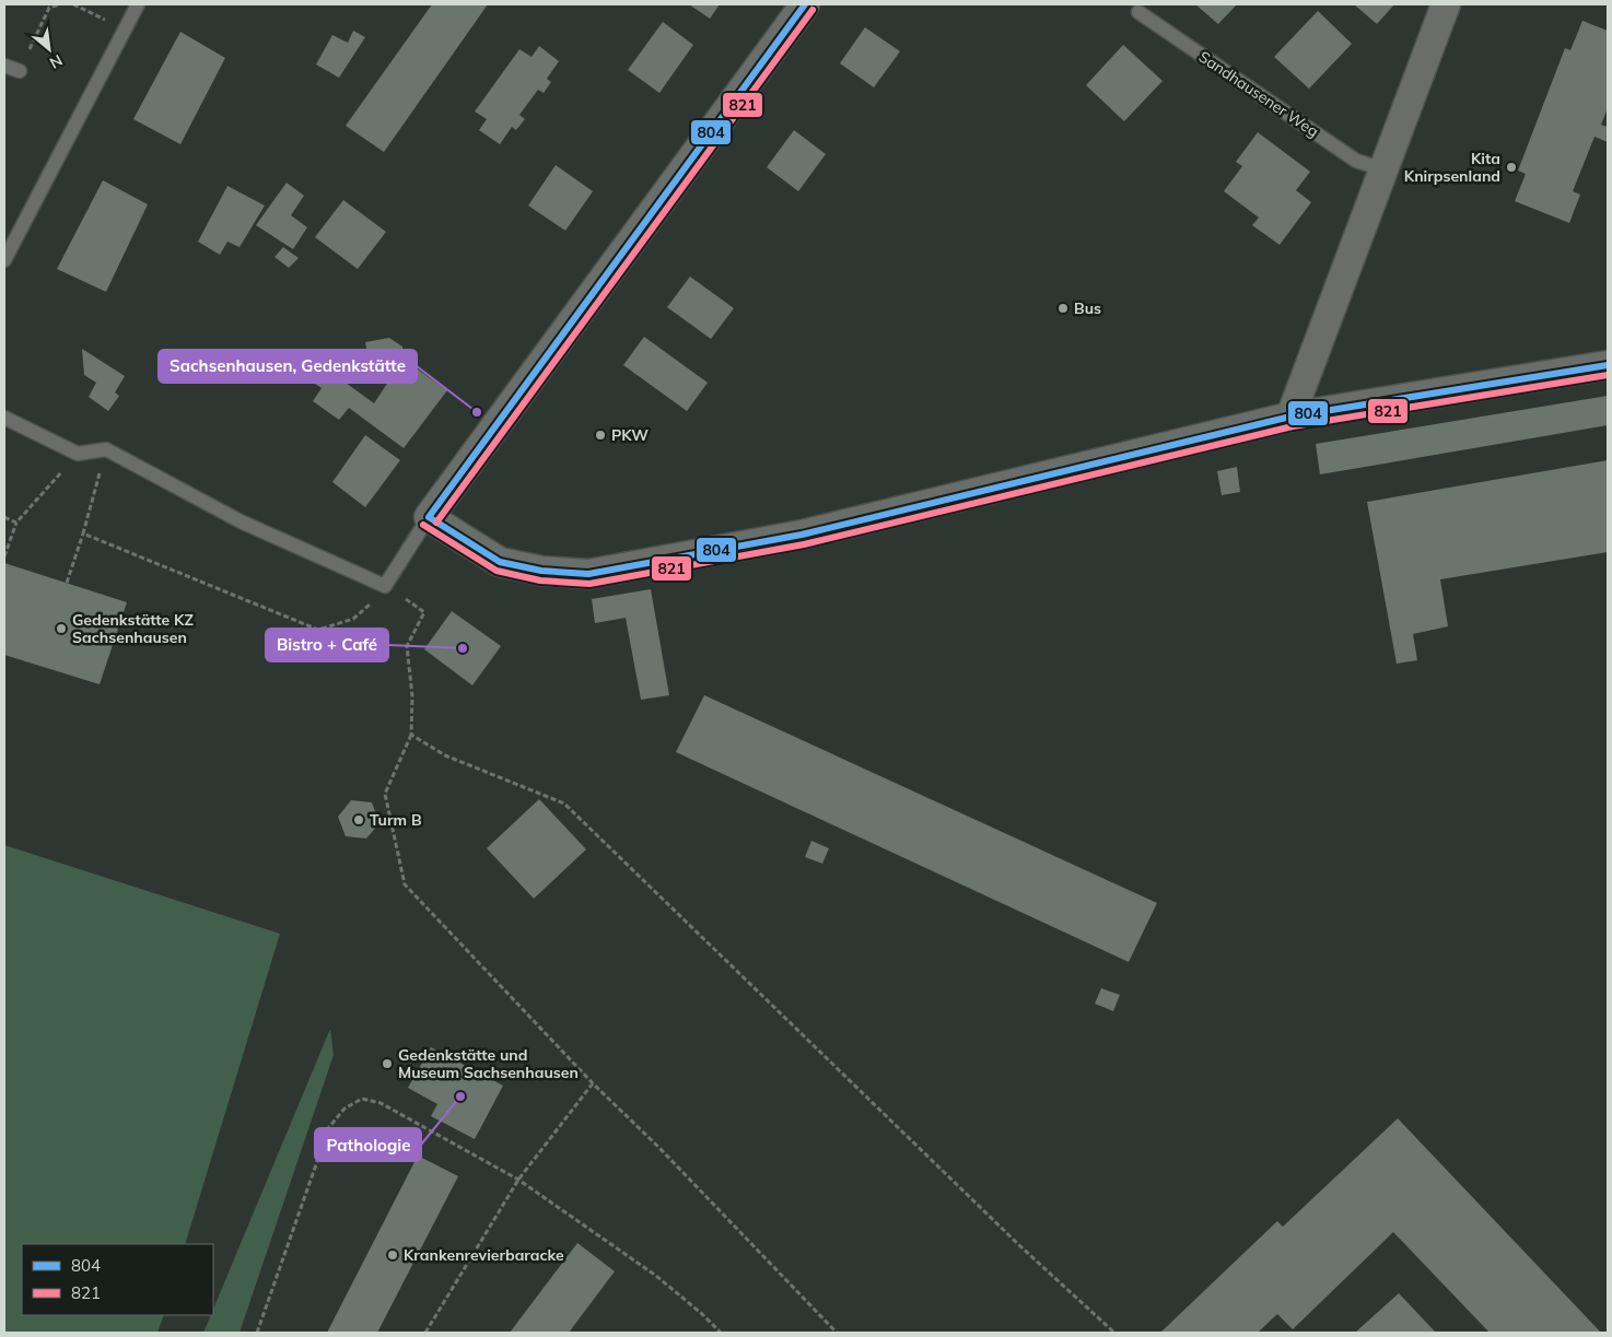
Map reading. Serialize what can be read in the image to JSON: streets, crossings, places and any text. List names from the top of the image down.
{
  "streets": {
    "lane": ["Sandhausener Weg"]
  },
  "places": [
    "Kita Knirpsenland",
    "Bus",
    "Sachsenhausen, Gedenkstätte",
    "PKW",
    "Gedenkstätte KZ Sachsenhausen",
    "Bistro + Café",
    "Turm B",
    "Gedenkstätte und Museum Sachsenhausen",
    "Pathologie",
    "Krankenrevierbaracke"
  ],
  "lines": ["transit line 804", "transit line 821"],
  "legend": ["804", "821"],
  "north": "bottom right"
}
